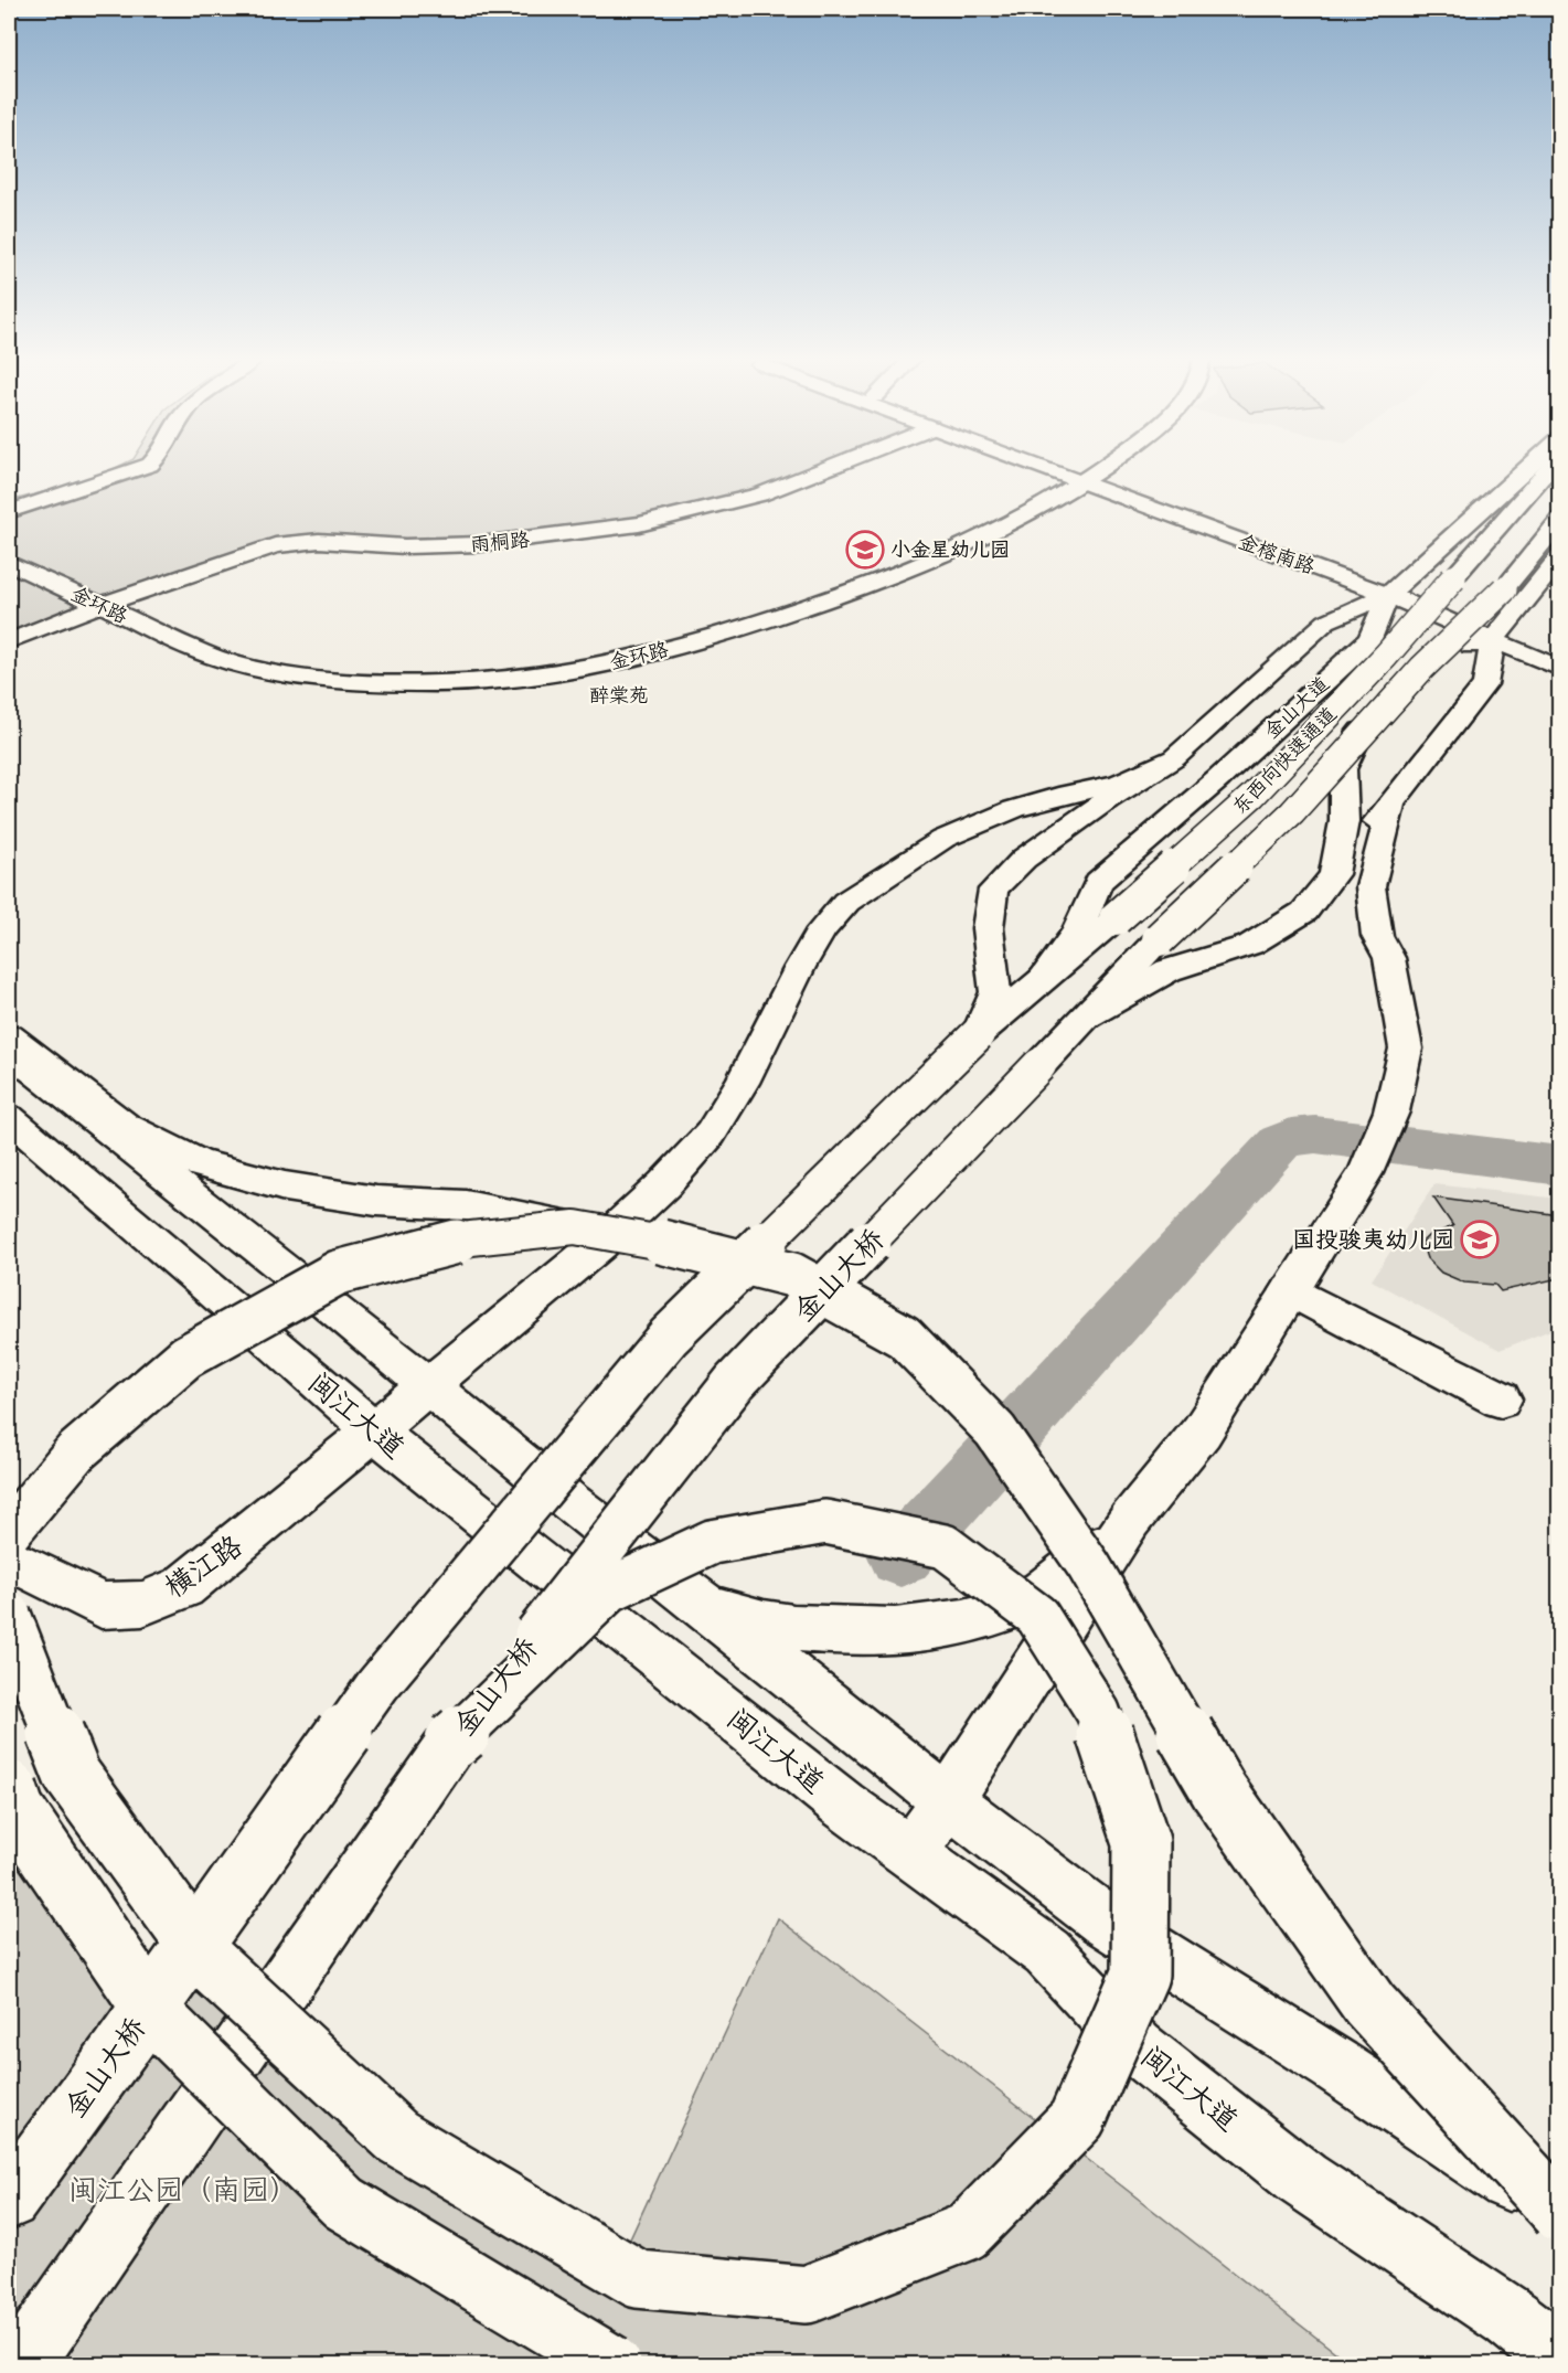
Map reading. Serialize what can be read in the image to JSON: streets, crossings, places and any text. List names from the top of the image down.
{
  "streets": {
    "main road": [
      "雨桐路",
      "金榕南路",
      "金环路",
      "金山大道",
      "东西向快速通道",
      "金山大桥",
      "闽江大道",
      "横江路"
    ]
  },
  "crossings": [
    ["雨桐路", "金环路"],
    ["金榕南路", "金环路"],
    ["金榕南路", "金山大道"],
    ["金山大道", "东西向快速通道"],
    ["东西向快速通道", "金山大桥"],
    ["闽江大道", "横江路"]
  ],
  "districts": ["醉棠苑"],
  "parks": ["闽江公园（南园）"],
  "places": {
    "school or university": ["小金星幼儿园", "国投骏夷幼儿园"]
  }
}
